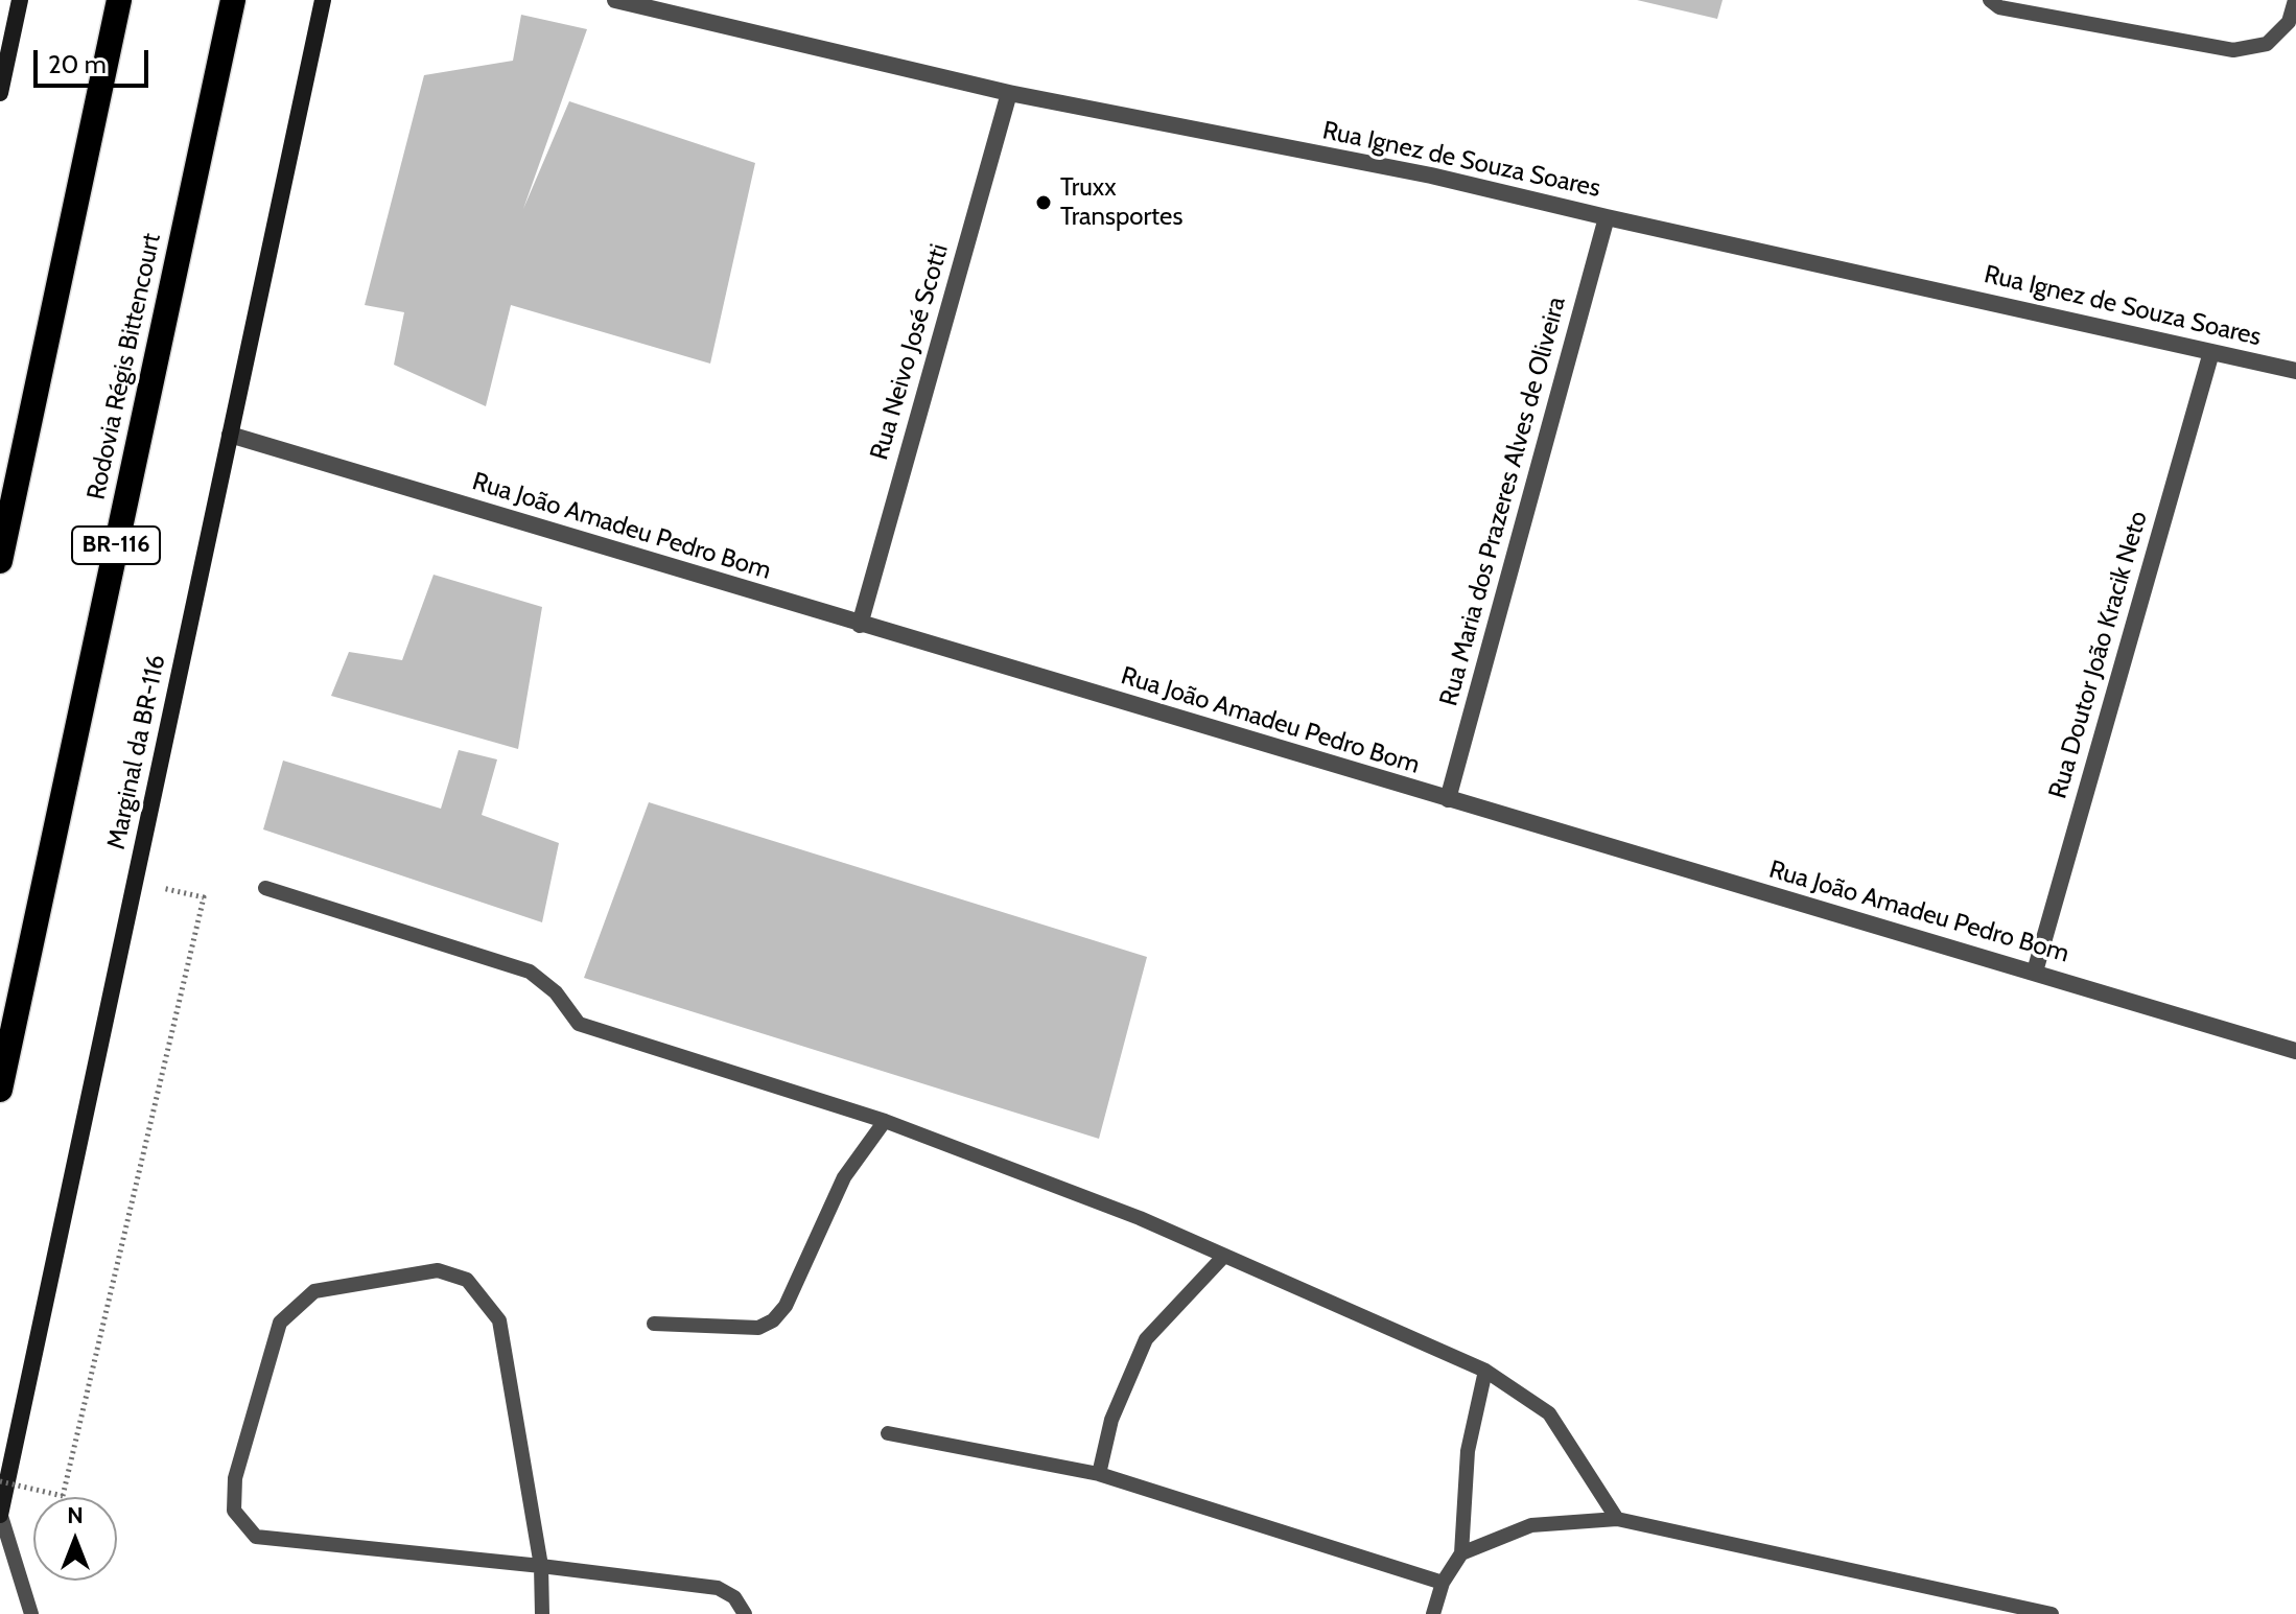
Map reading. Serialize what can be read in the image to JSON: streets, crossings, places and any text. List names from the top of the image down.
{
  "streets": {
    "highway": ["Rodovia Régis Bittencourt", "BR-116"],
    "main road": ["Marginal da BR-116"],
    "street": [
      "Rua Ignez de Souza Soares",
      "Rua Neivo José Scotti",
      "Rua Maria dos Prazeres Alves de Oliveira",
      "Rua João Amadeu Pedro Bom",
      "Rua Doutor João Kracik Neto"
    ]
  },
  "crossings": [
    ["Rua Ignez de Souza Soares", "Rua Neivo José Scotti"],
    ["Rua Ignez de Souza Soares", "Rua Maria dos Prazeres Alves de Oliveira"],
    ["Rua Ignez de Souza Soares", "Rua Doutor João Kracik Neto"],
    ["Rua Neivo José Scotti", "Rua João Amadeu Pedro Bom"],
    ["Rua Maria dos Prazeres Alves de Oliveira", "Rua João Amadeu Pedro Bom"],
    ["Rua João Amadeu Pedro Bom", "Rua Doutor João Kracik Neto"],
    ["Rua João Amadeu Pedro Bom", "Marginal da BR-116"]
  ],
  "places": ["Truxx Transportes"],
  "scale_bar": "20 m",
  "north": "top"
}
